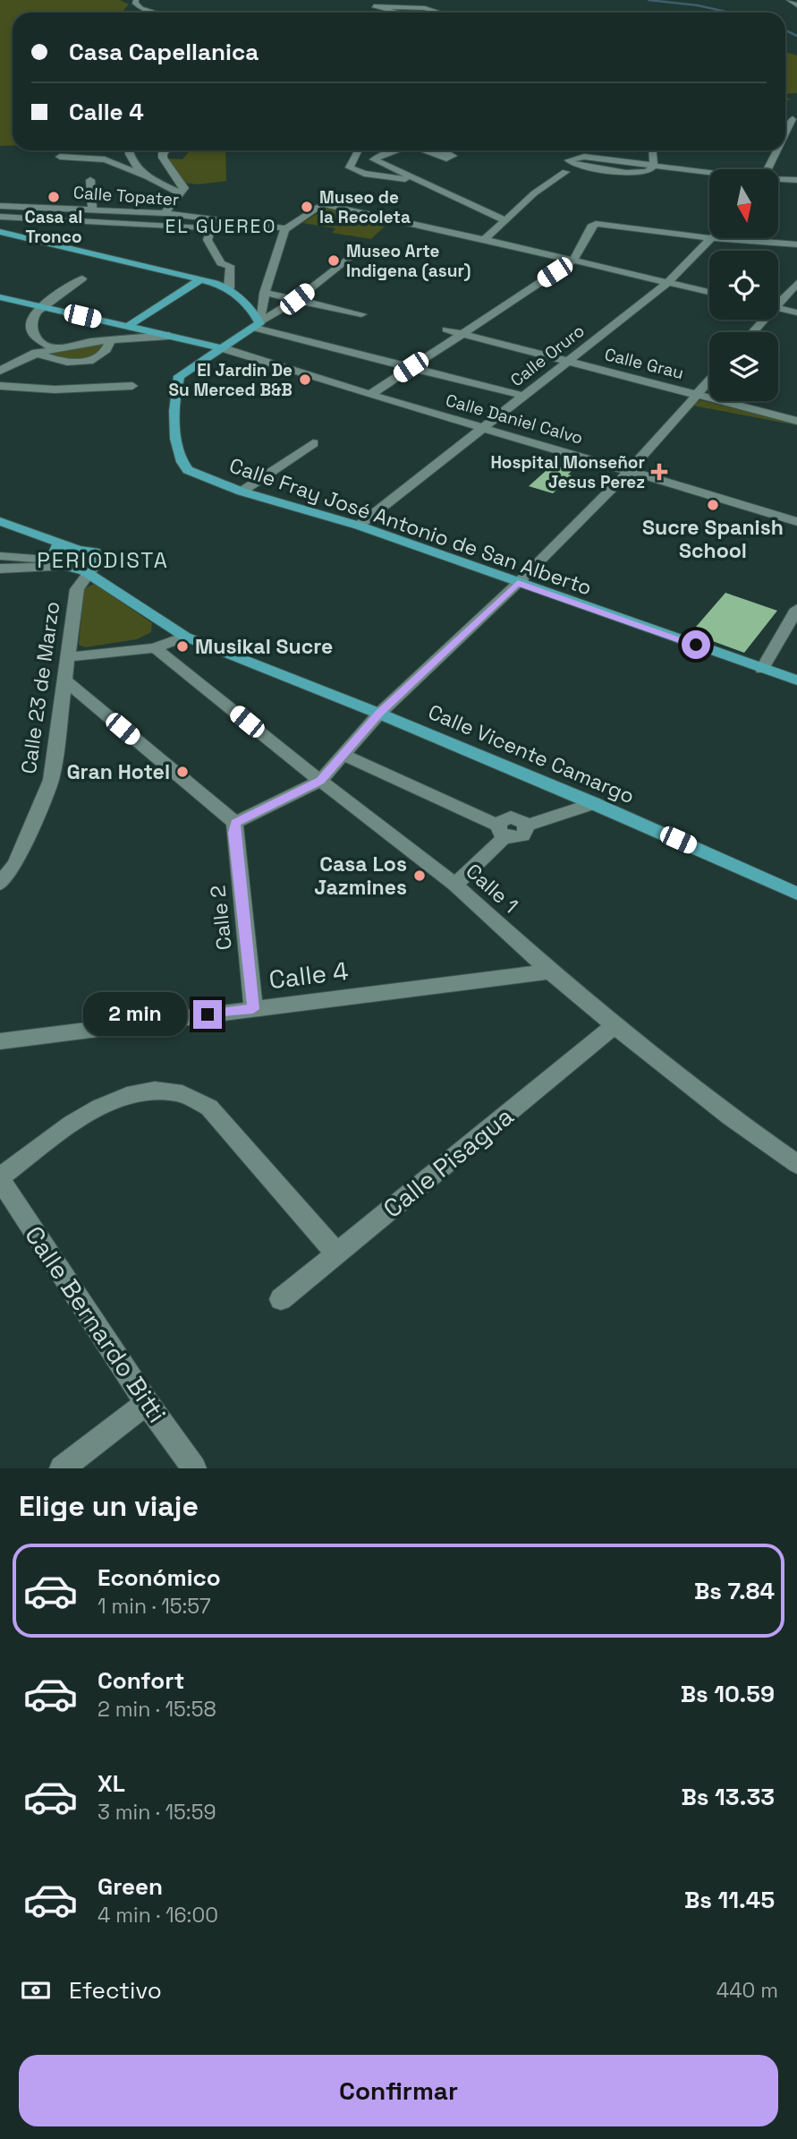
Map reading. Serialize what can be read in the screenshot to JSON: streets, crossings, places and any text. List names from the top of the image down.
{
  "streets": {
    "main road": ["Calle Fray José Antonio de San Alberto", "Calle Vicente Camargo"],
    "street": [
      "Calle Topater",
      "Calle Oruro",
      "Calle Grau",
      "Calle Daniel Calvo",
      "Calle 23 de Marzo",
      "Calle 1",
      "Calle 2",
      "Calle 4",
      "Calle Pisagua",
      "Calle Bernardo Bitti"
    ]
  },
  "crossings": [
    ["Calle Oruro", "Calle Grau"],
    ["Calle Oruro", "Calle Daniel Calvo"],
    ["Calle Oruro", "Calle Fray José Antonio de San Alberto"],
    ["Calle Daniel Calvo", "Calle Fray José Antonio de San Alberto"],
    ["Calle 23 de Marzo", "Calle Vicente Camargo"],
    ["Calle 1", "Calle 4"],
    ["Calle 1", "Calle Pisagua"],
    ["Calle 2", "Calle 4"]
  ],
  "districts": ["EL GUEREO", "PERIODISTA"],
  "places": {
    "other": [
      "Casa al Tronco",
      "Museo de la Recoleta",
      "Museo Arte Indigena (asur)",
      "El Jardin De Su Merced B&B",
      "Sucre Spanish School",
      "Musikal Sucre",
      "Gran Hotel",
      "Casa Los Jazmines"
    ],
    "health": ["Hospital Monseñor Jesus Perez"]
  },
  "north": "bottom",
  "page": {
    "banner": ["Casa Capellanica", "Calle 4"],
    "bubble": "2 min",
    "heading": "Elige un viaje",
    "list": [
      {
        "name": "Económico",
        "note": "1 min · 15:57",
        "value": "Bs 7.84"
      },
      {
        "name": "Confort",
        "note": "2 min · 15:58",
        "value": "Bs 10.59"
      },
      {
        "name": "XL",
        "note": "3 min · 15:59",
        "value": "Bs 13.33"
      },
      {
        "name": "Green",
        "note": "4 min · 16:00",
        "value": "Bs 11.45"
      }
    ],
    "pay": ["Efectivo", "440 m"],
    "buttons": "Confirmar"
  }
}
